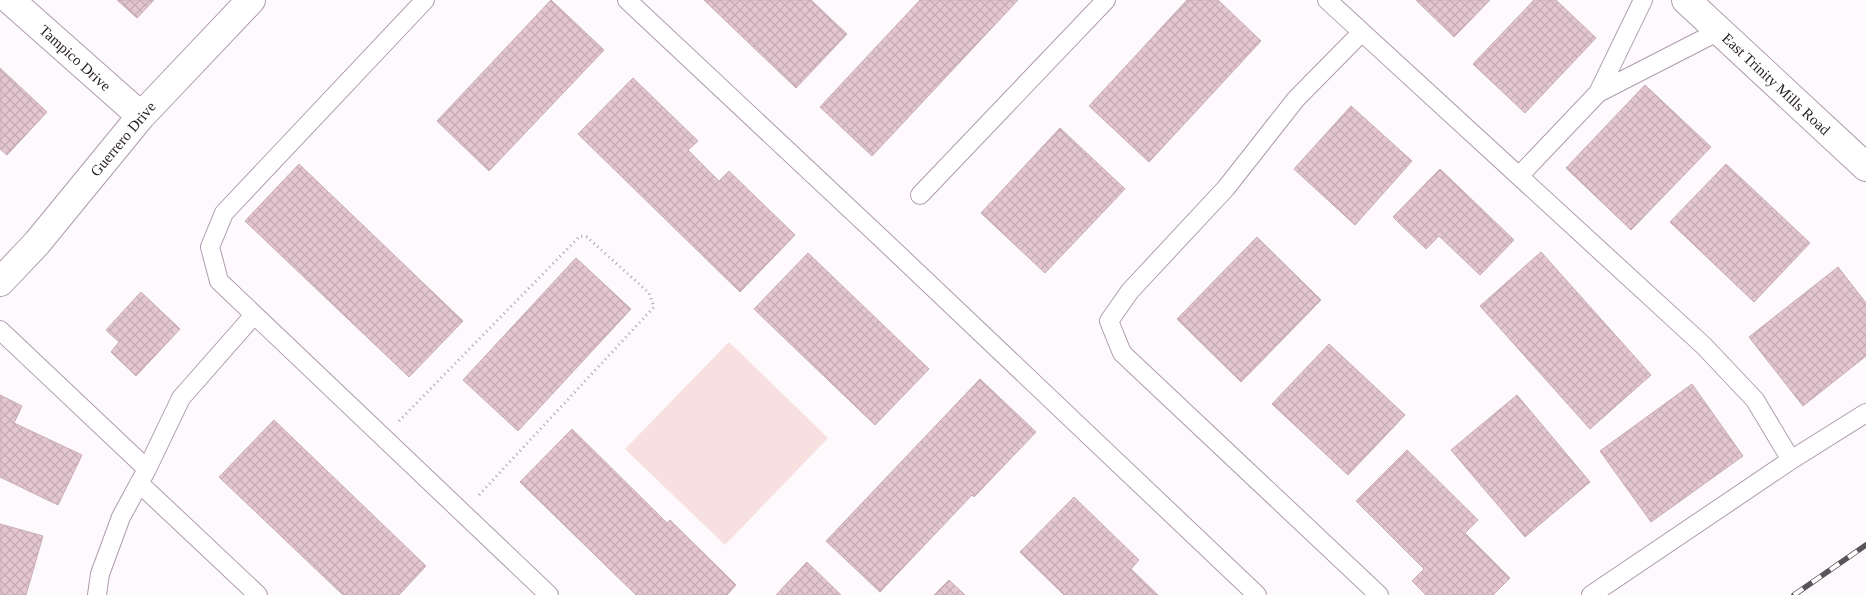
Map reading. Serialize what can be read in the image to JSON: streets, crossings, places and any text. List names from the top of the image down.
{
  "streets": {
    "street": ["Tampico Drive", "East Trinity Mills Road", "Guerrero Drive"]
  },
  "crossings": [
    ["Tampico Drive", "Guerrero Drive"]
  ]
}
